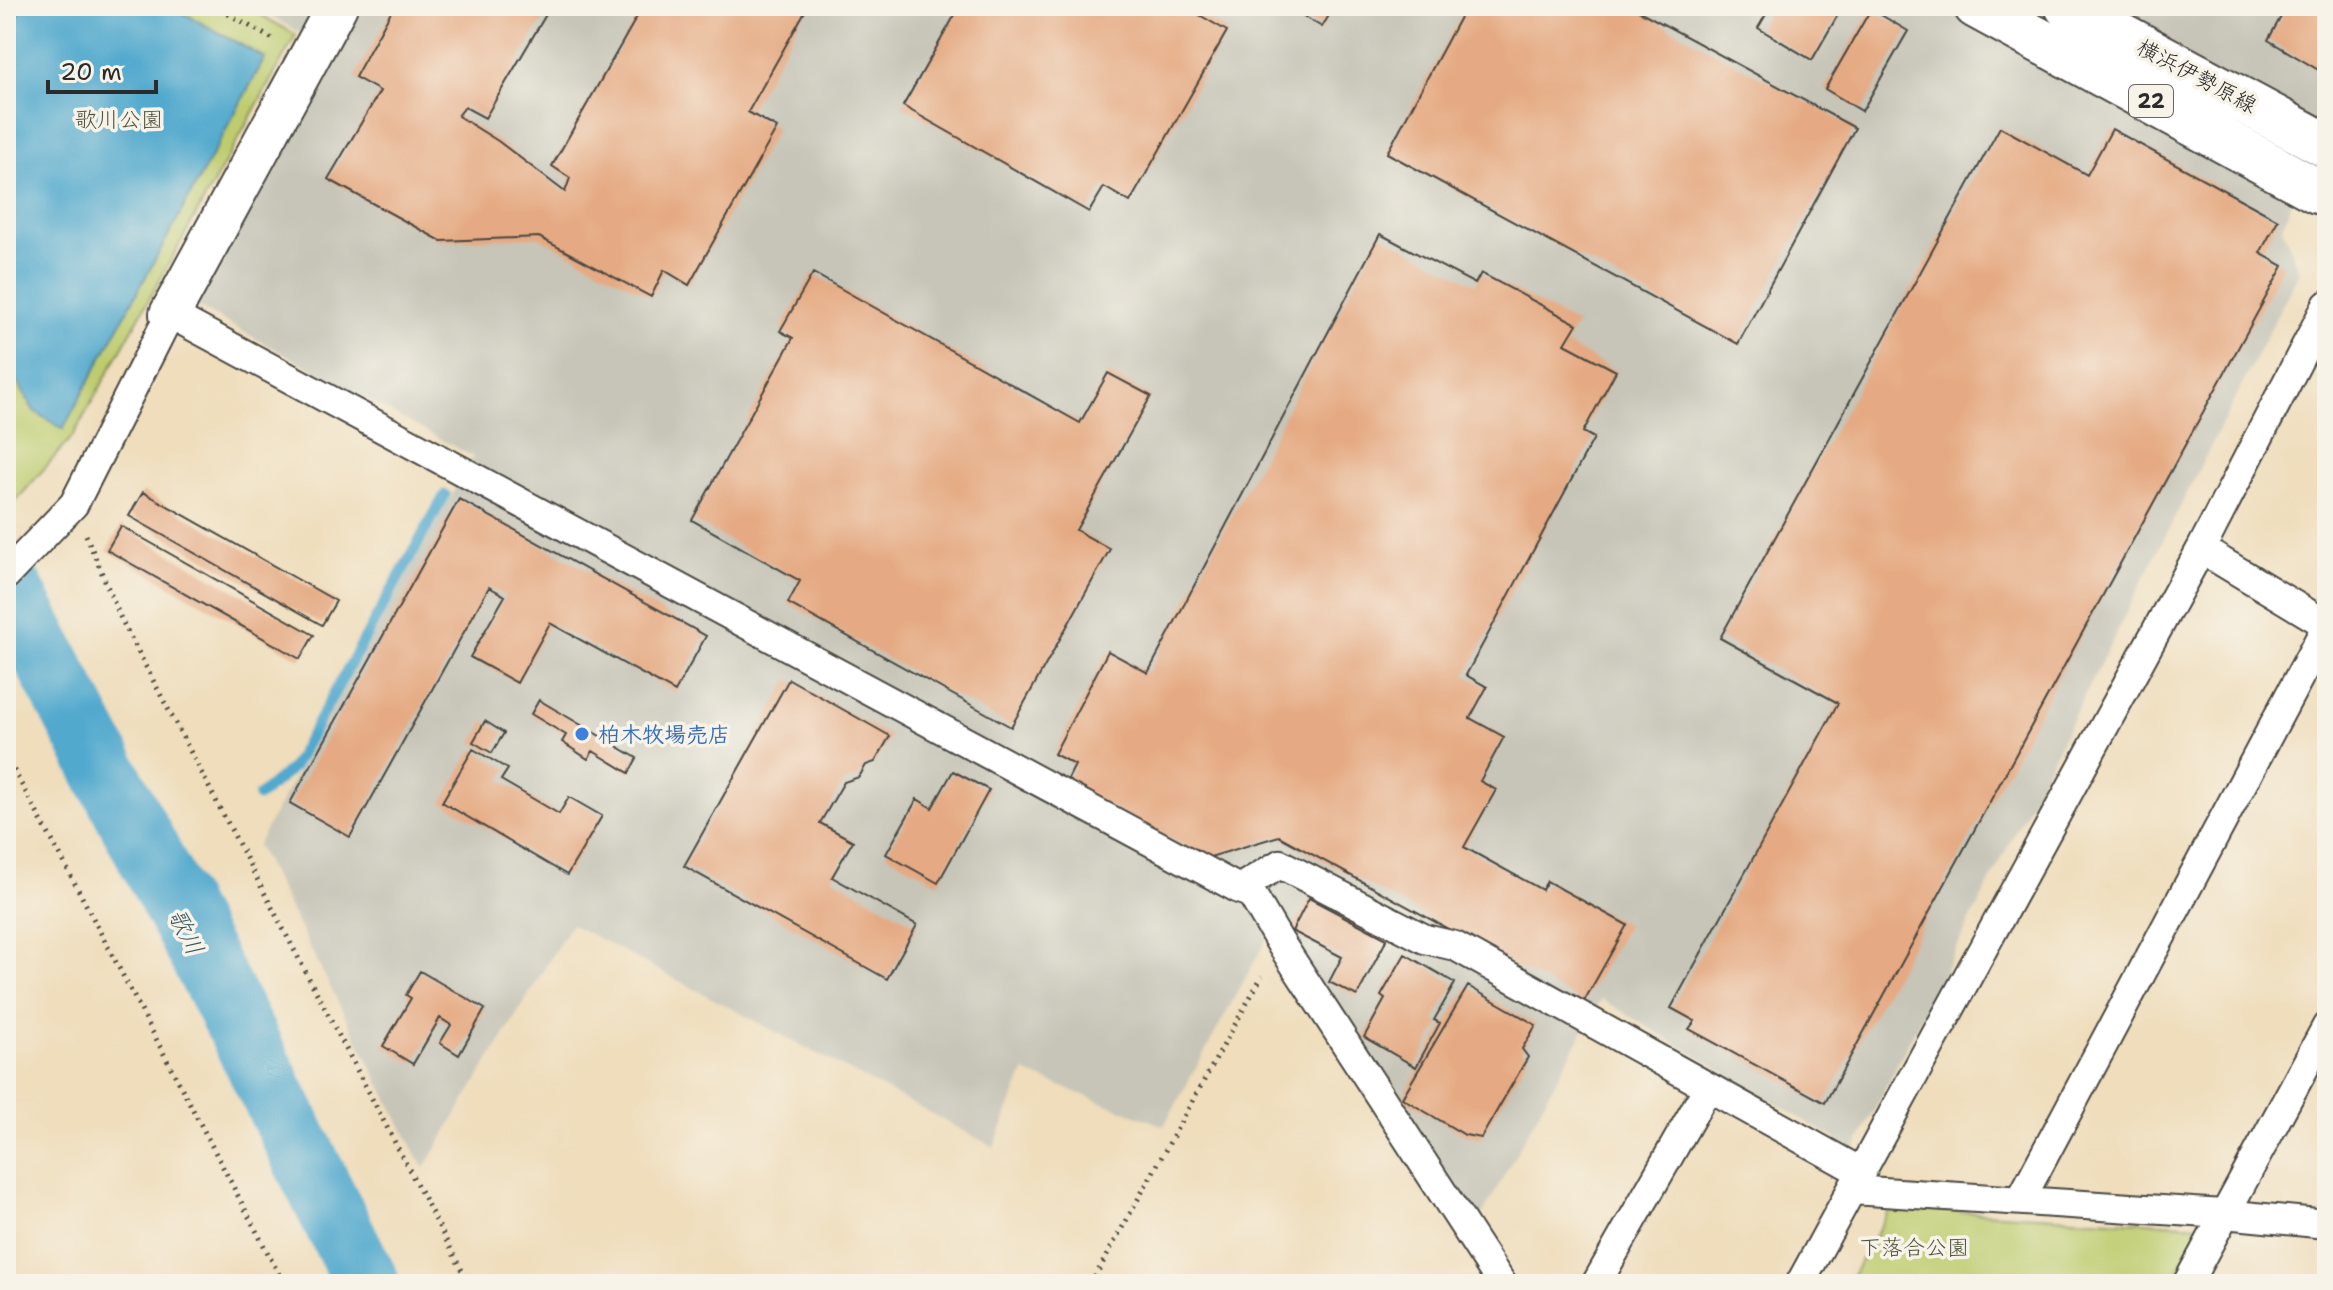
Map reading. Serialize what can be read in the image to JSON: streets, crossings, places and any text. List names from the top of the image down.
{
  "streets": {
    "main road": ["横浜伊勢原線", "22"]
  },
  "water": ["歌川"],
  "parks": ["歌川公園", "下落合公園"],
  "places": ["柏木牧場売店"],
  "scale_bar": "20 m"
}
